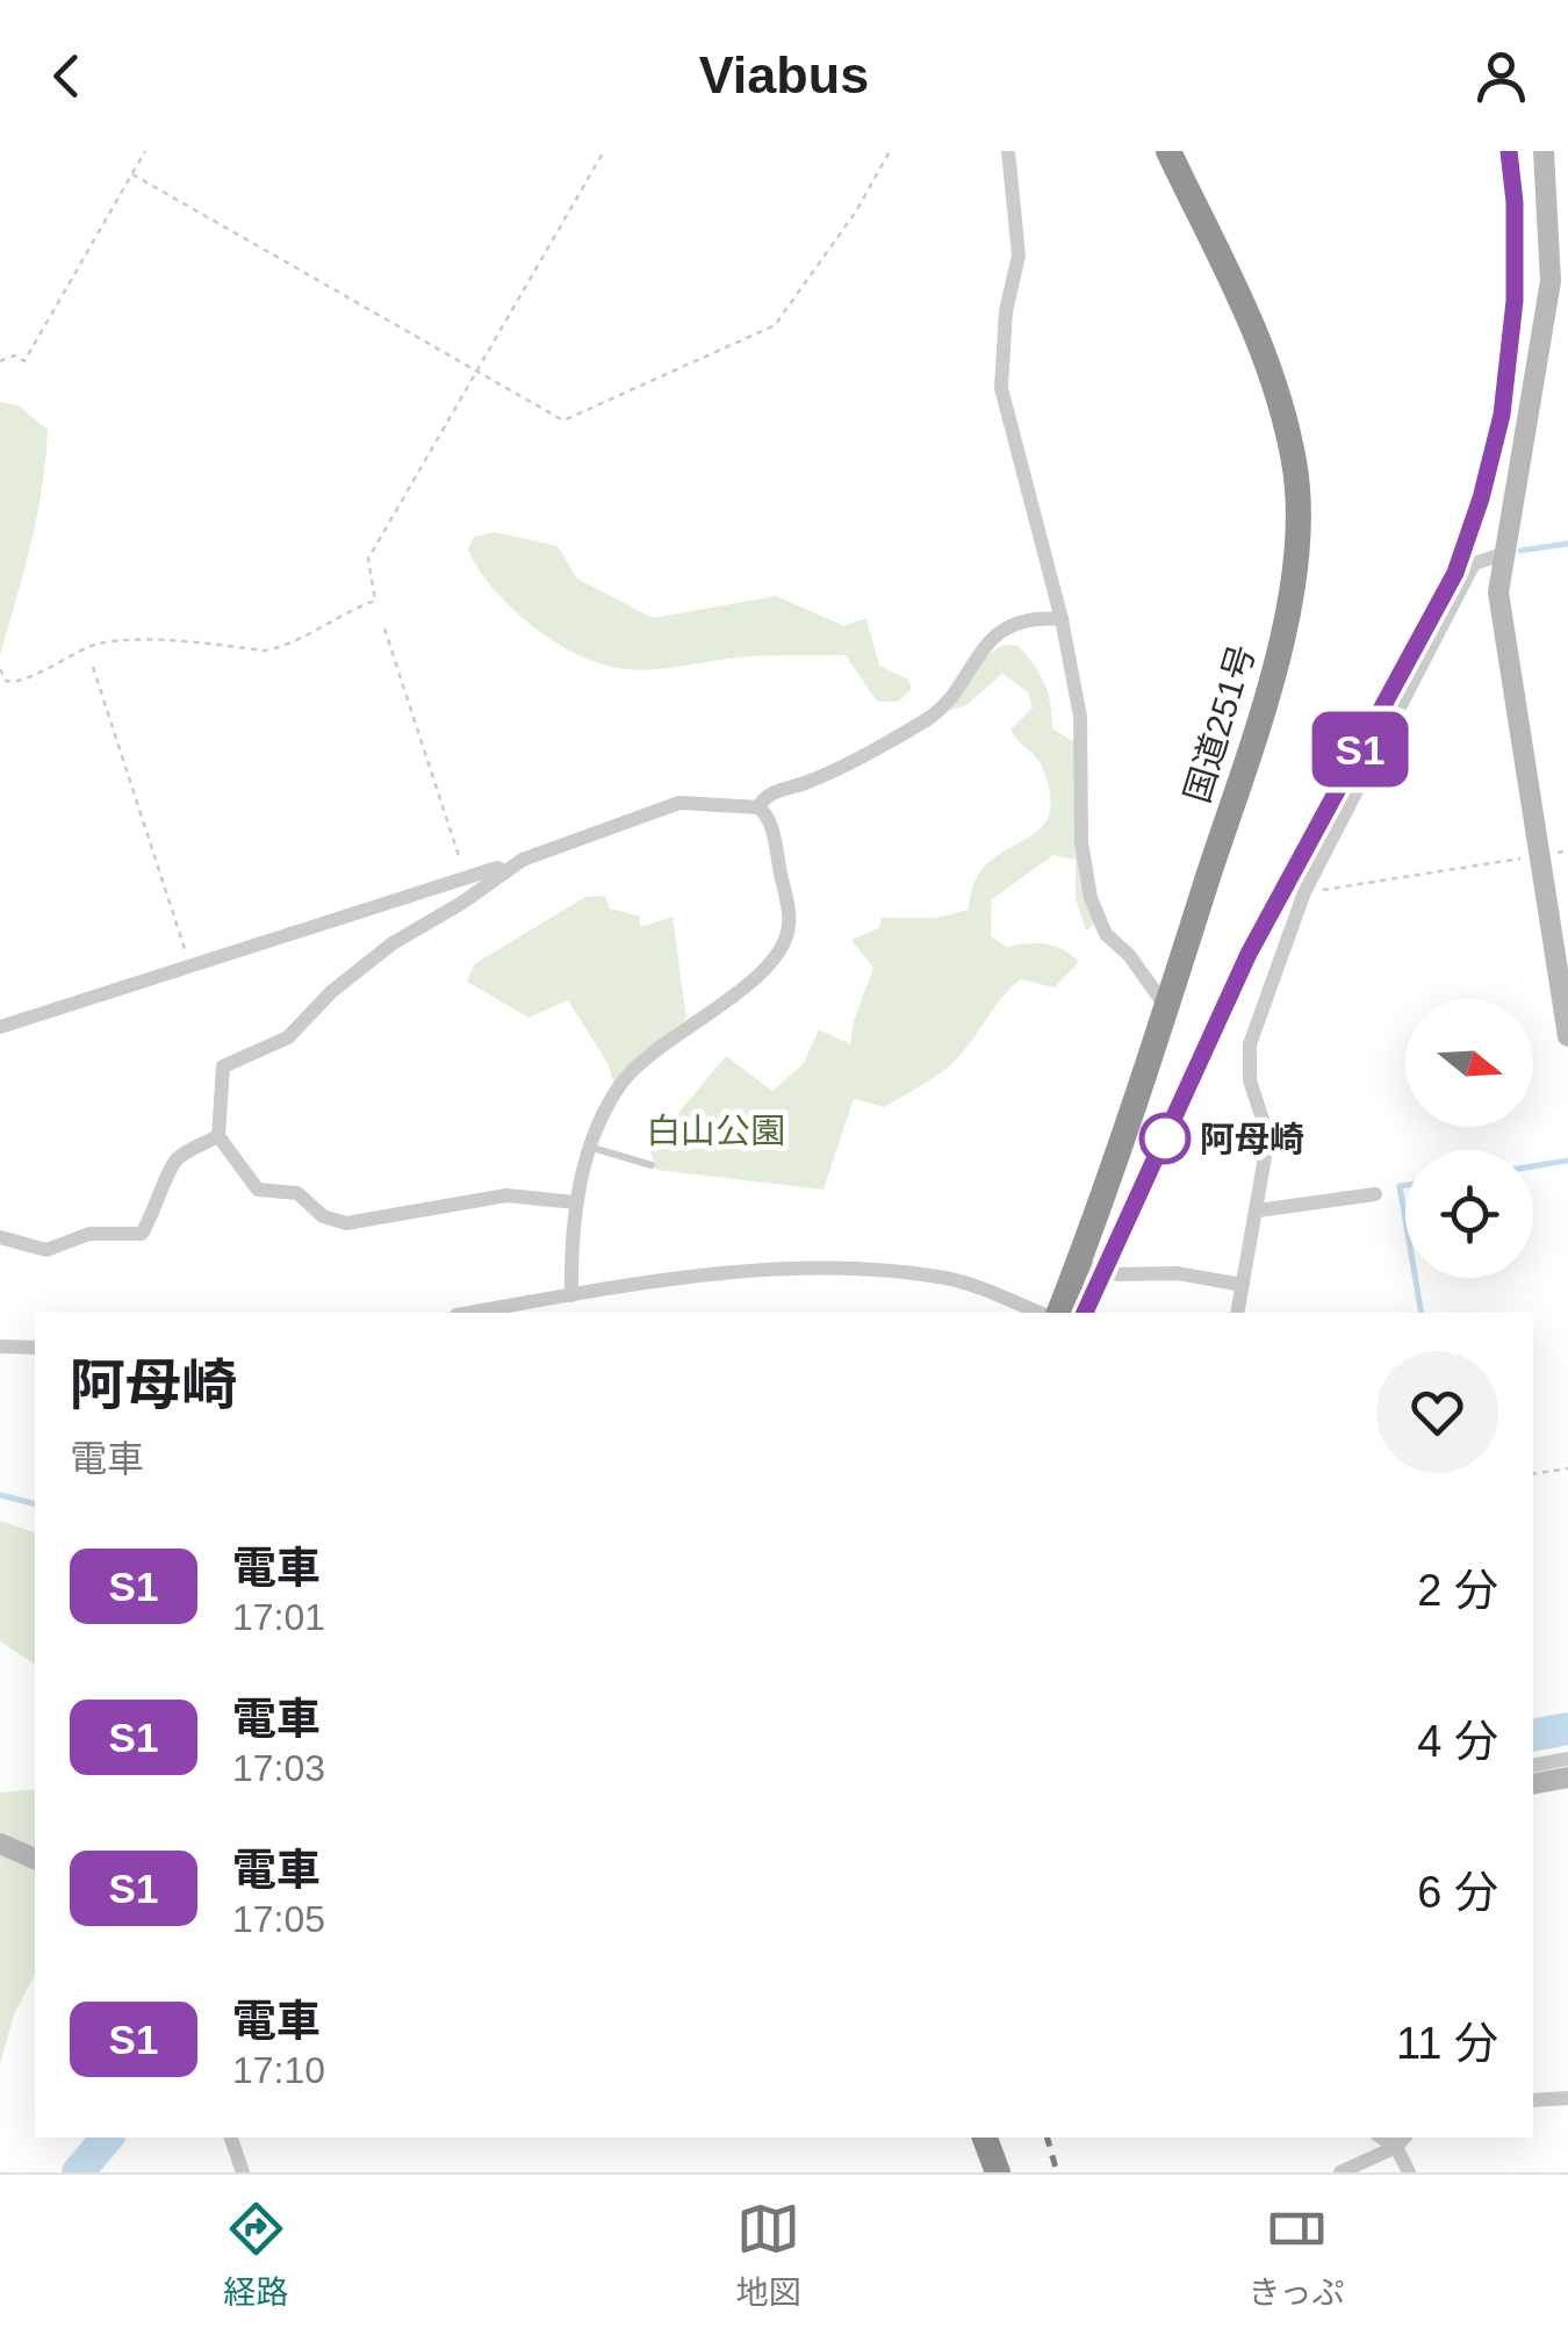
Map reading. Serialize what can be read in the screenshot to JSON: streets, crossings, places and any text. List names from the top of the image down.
{
  "streets": {
    "highway": ["国道251号"]
  },
  "parks": ["白山公園"],
  "places": ["阿母崎"],
  "north": "right",
  "page": {
    "header": "Viabus",
    "on_map": "S1",
    "heading": ["阿母崎", "電車"],
    "list": [
      {
        "mark": "S1",
        "name": "電車",
        "note": "17:01",
        "value": "2 分"
      },
      {
        "mark": "S1",
        "name": "電車",
        "note": "17:03",
        "value": "4 分"
      },
      {
        "mark": "S1",
        "name": "電車",
        "note": "17:05",
        "value": "6 分"
      },
      {
        "mark": "S1",
        "name": "電車",
        "note": "17:10",
        "value": "11 分"
      }
    ],
    "tabs": ["経路", "地図", "きっぷ"]
  }
}
